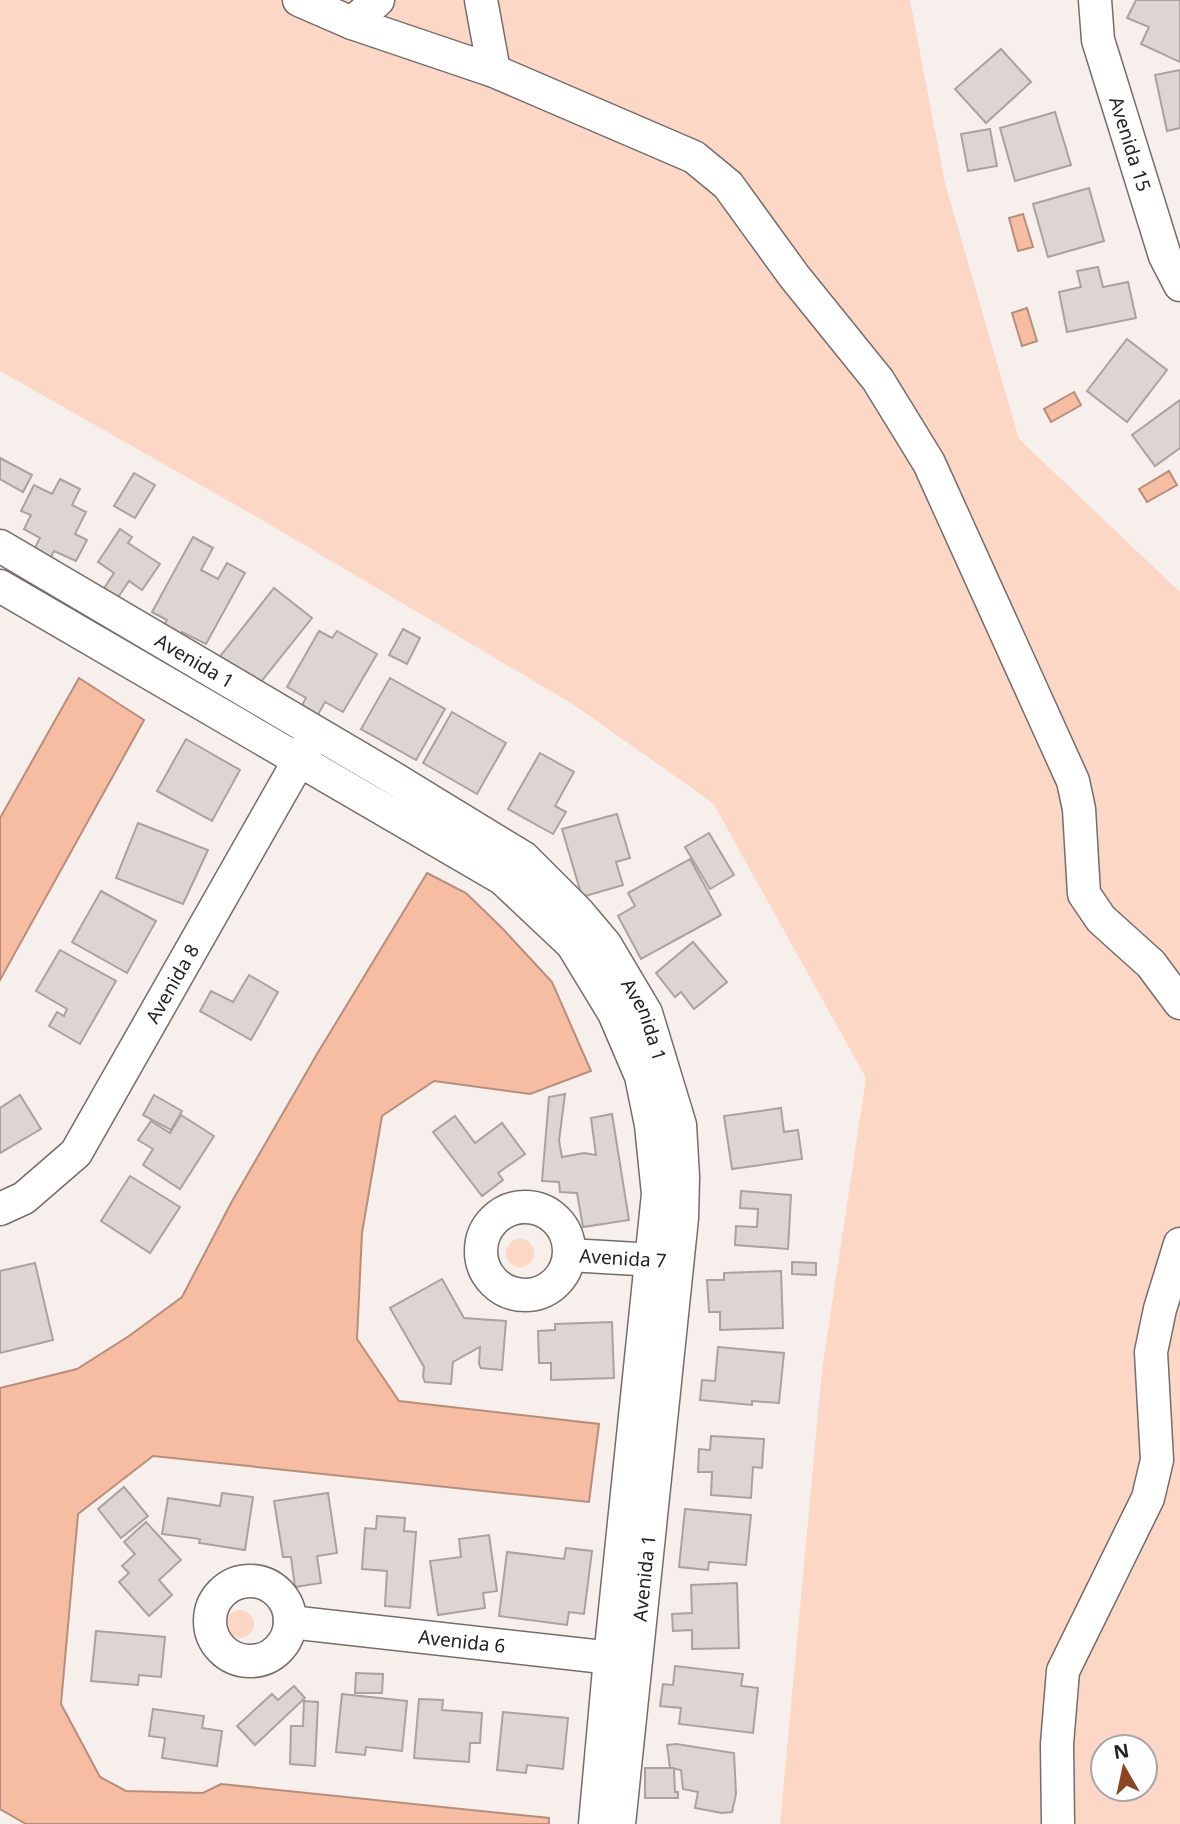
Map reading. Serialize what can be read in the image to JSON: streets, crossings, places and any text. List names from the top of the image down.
{
  "streets": {
    "street": [
      "Avenida 15",
      "Avenida 1",
      "Avenida 8",
      "Avenida 7",
      "Avenida 6"
    ]
  },
  "crossings": [
    ["Avenida 1", "Avenida 8"],
    ["Avenida 1", "Avenida 7"],
    ["Avenida 1", "Avenida 6"]
  ],
  "north": "top"
}
